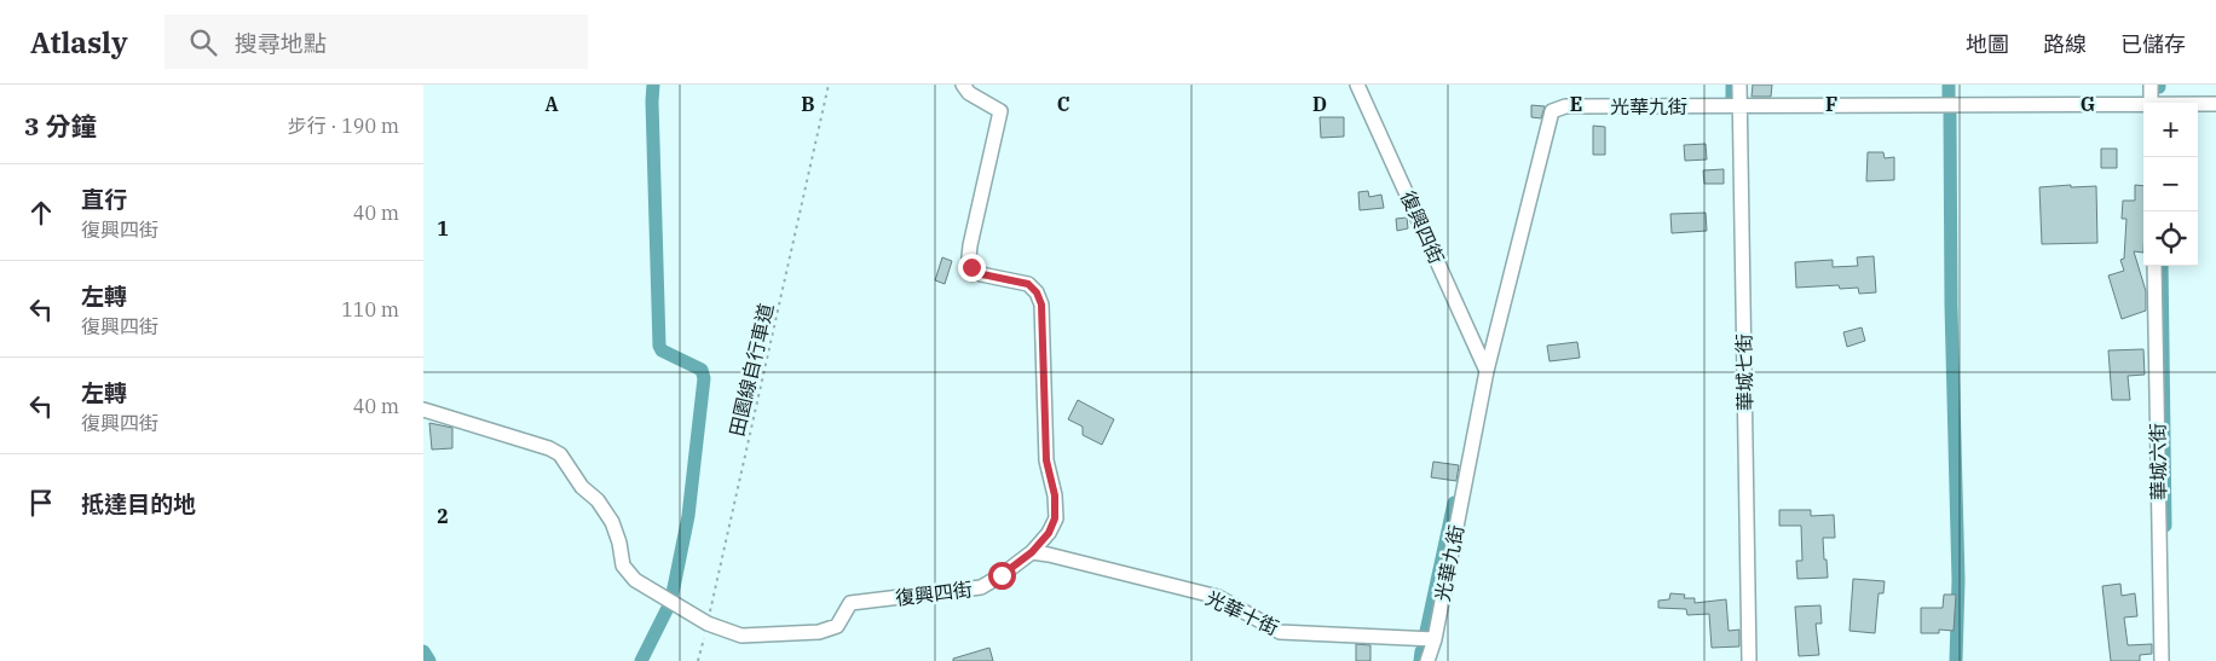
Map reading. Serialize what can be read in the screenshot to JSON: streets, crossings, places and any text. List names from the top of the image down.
{
  "streets": {
    "street": [
      "光華九街",
      "復興四街",
      "華城七街",
      "華城六街",
      "光華十街"
    ],
    "path": ["田園線自行車道"]
  },
  "crossings": [
    ["光華九街", "復興四街"],
    ["光華九街", "華城七街"],
    ["光華九街", "光華十街"],
    ["復興四街", "田園線自行車道"],
    ["復興四街", "光華十街"]
  ],
  "page": {
    "header": "Atlasly",
    "search": "搜尋地點",
    "nav": ["地圖", "路線", "已儲存"],
    "heading": ["3 分鐘", "步行 · 190 m"],
    "map_buttons": ["+", "−"],
    "list": [
      ["直行", "復興四街", "40 m"],
      ["左轉", "復興四街", "110 m"],
      ["左轉", "復興四街", "40 m"],
      "抵達目的地"
    ]
  },
  "grid": {
    "columns": [
      "A",
      "B",
      "C",
      "D",
      "E",
      "F",
      "G"
    ],
    "rows": ["1", "2"]
  }
}
